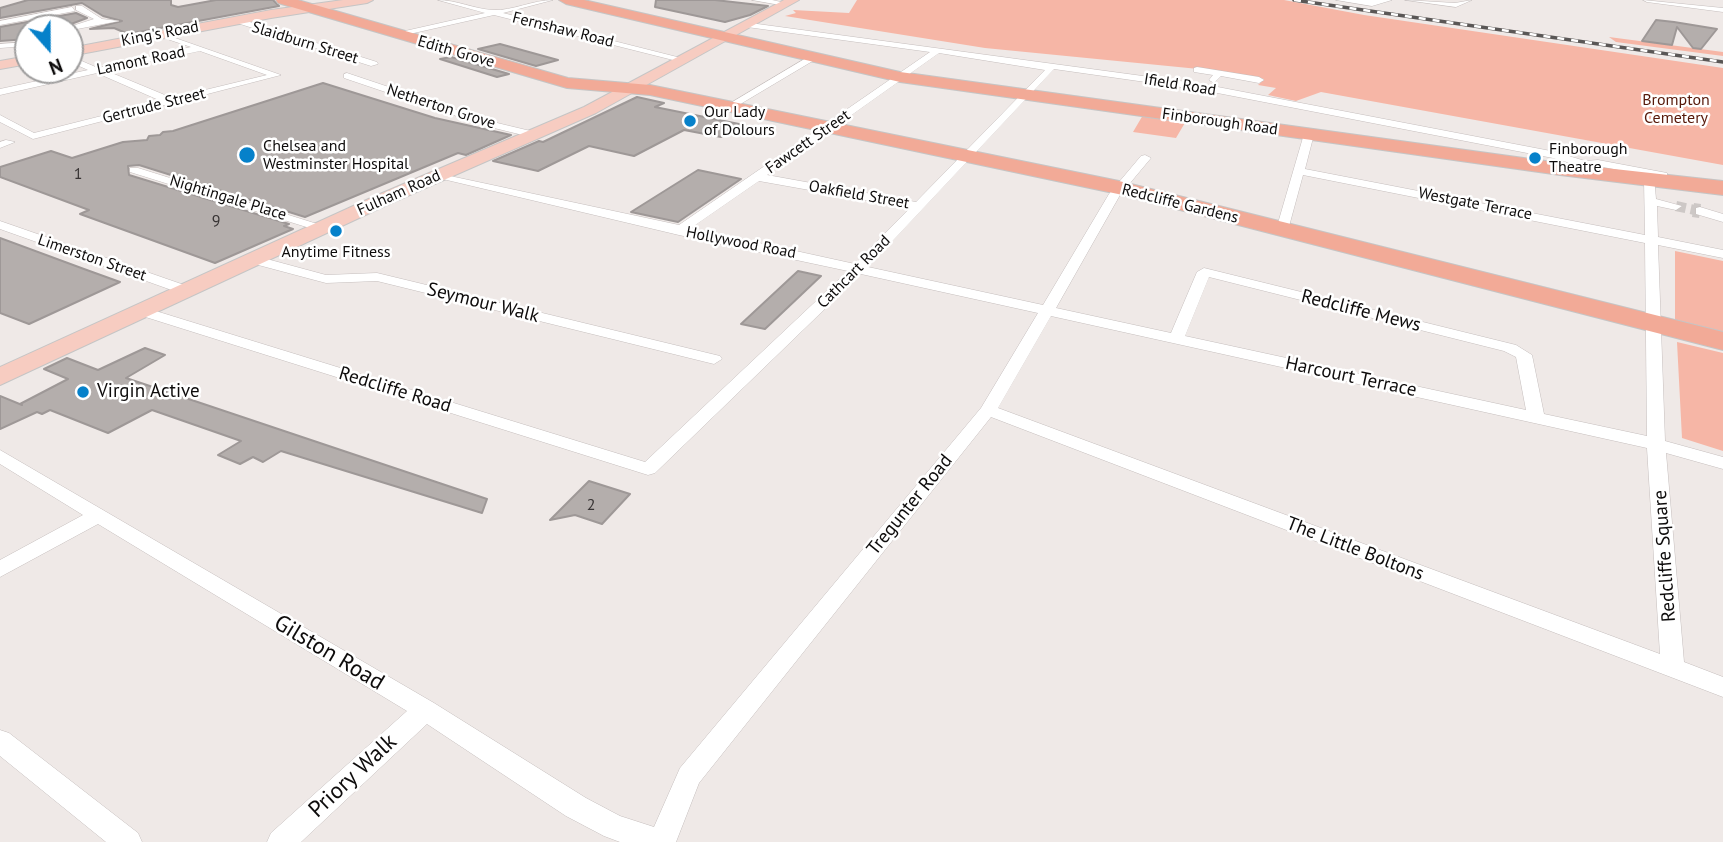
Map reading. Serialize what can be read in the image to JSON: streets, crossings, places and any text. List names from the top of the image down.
{
  "streets": {
    "highway": ["Edith Grove", "Finborough Road", "Redcliffe Gardens"],
    "main road": ["King's Road", "Fulham Road"],
    "street": [
      "Fernshaw Road",
      "Slaidburn Street",
      "Lamont Road",
      "Ifield Road",
      "Gertrude Street",
      "Netherton Grove",
      "Fawcett Street",
      "Oakfield Street",
      "Nightingale Place",
      "Westgate Terrace",
      "Hollywood Road",
      "Limerston Street",
      "Cathcart Road",
      "Seymour Walk",
      "Redcliffe Mews",
      "Harcourt Terrace",
      "Redcliffe Road",
      "Tregunter Road",
      "The Little Boltons",
      "Redcliffe Square",
      "Gilston Road",
      "Priory Walk"
    ]
  },
  "crossings": [
    ["Fernshaw Road", "Fulham Road"],
    ["King's Road", "Slaidburn Street"],
    ["King's Road", "Edith Grove"],
    ["Edith Grove", "Fulham Road"],
    ["Edith Grove", "Redcliffe Gardens"],
    ["Lamont Road", "Gertrude Street"],
    ["Ifield Road", "Finborough Road"],
    ["Ifield Road", "Fawcett Street"],
    ["Ifield Road", "Fulham Road"],
    ["Ifield Road", "Cathcart Road"],
    ["Netherton Grove", "Fulham Road"],
    ["Finborough Road", "Fawcett Street"],
    ["Finborough Road", "Fulham Road"],
    ["Finborough Road", "Cathcart Road"],
    ["Finborough Road", "Redcliffe Square"],
    ["Fawcett Street", "Oakfield Street"],
    ["Fawcett Street", "Redcliffe Gardens"],
    ["Fawcett Street", "Hollywood Road"],
    ["Fulham Road", "Nightingale Place"],
    ["Fulham Road", "Redcliffe Gardens"],
    ["Fulham Road", "Hollywood Road"],
    ["Fulham Road", "Limerston Street"],
    ["Fulham Road", "Seymour Walk"],
    ["Fulham Road", "Redcliffe Road"],
    ["Oakfield Street", "Cathcart Road"],
    ["Redcliffe Gardens", "Cathcart Road"],
    ["Redcliffe Gardens", "Tregunter Road"],
    ["Redcliffe Gardens", "Redcliffe Square"],
    ["Westgate Terrace", "Redcliffe Square"],
    ["Hollywood Road", "Cathcart Road"],
    ["Hollywood Road", "Harcourt Terrace"],
    ["Hollywood Road", "Tregunter Road"],
    ["Cathcart Road", "Redcliffe Road"],
    ["Redcliffe Mews", "Harcourt Terrace"],
    ["Harcourt Terrace", "Tregunter Road"],
    ["Harcourt Terrace", "Redcliffe Square"],
    ["Tregunter Road", "The Little Boltons"],
    ["Tregunter Road", "Gilston Road"],
    ["The Little Boltons", "Redcliffe Square"],
    ["Gilston Road", "Priory Walk"]
  ],
  "parks": ["Brompton Cemetery"],
  "places": [
    "Our Lady of Dolours",
    "Chelsea and Westminster Hospital",
    "Finborough Theatre",
    "Anytime Fitness",
    "Virgin Active"
  ],
  "house_numbers": ["1", "9", "2"],
  "north": "bottom"
}
